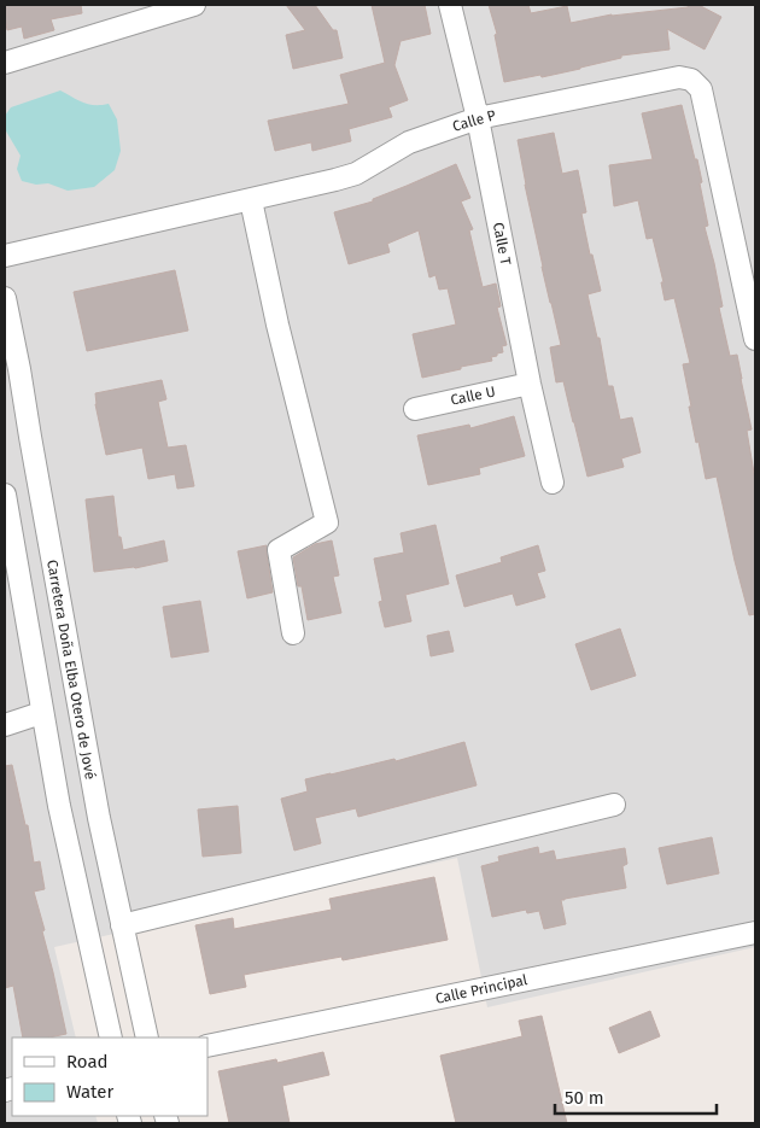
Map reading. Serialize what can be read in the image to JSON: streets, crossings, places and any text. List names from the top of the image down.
{
  "streets": {
    "street": [
      "Calle P",
      "Calle T",
      "Calle U",
      "Carretera Doña Elba Otero de Jové",
      "Calle Principal"
    ]
  },
  "crossings": [
    ["Calle P", "Calle T"],
    ["Calle T", "Calle U"]
  ],
  "legend": ["Road", "Water"],
  "scale_bar": "50 m"
}
